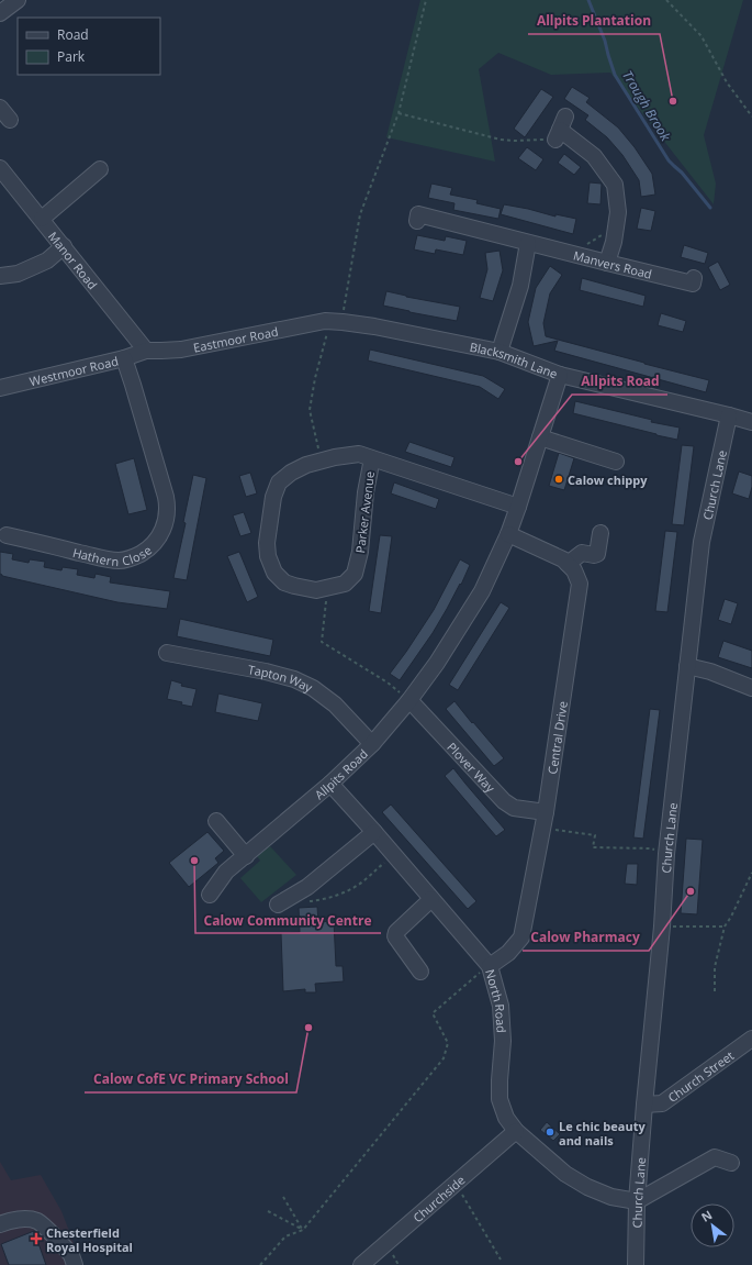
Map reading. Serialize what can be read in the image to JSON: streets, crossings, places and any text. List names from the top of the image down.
{
  "streets": {
    "street": [
      "Manor Road",
      "Manvers Road",
      "Eastmoor Road",
      "Blacksmith Lane",
      "Westmoor Road",
      "Church Lane",
      "Parker Avenue",
      "Hathern Close",
      "Tapton Way",
      "Central Drive",
      "Plover Way",
      "Allpits Road",
      "North Road",
      "Church Street",
      "Churchside"
    ]
  },
  "crossings": [
    ["Manor Road", "Eastmoor Road"],
    ["Manor Road", "Westmoor Road"],
    ["Eastmoor Road", "Blacksmith Lane"],
    ["Eastmoor Road", "Westmoor Road"],
    ["Blacksmith Lane", "Church Lane"],
    ["Blacksmith Lane", "Allpits Road"],
    ["Westmoor Road", "Hathern Close"],
    ["Church Lane", "North Road"],
    ["Church Lane", "Church Street"],
    ["Parker Avenue", "Allpits Road"],
    ["Tapton Way", "Allpits Road"],
    ["Central Drive", "Plover Way"],
    ["Central Drive", "Allpits Road"],
    ["Central Drive", "North Road"],
    ["Plover Way", "Allpits Road"],
    ["Allpits Road", "North Road"],
    ["North Road", "Churchside"]
  ],
  "water": ["Trough Brook"],
  "places": {
    "other": [
      "Allpits Plantation",
      "Allpits Road",
      "Calow chippy",
      "Calow Community Centre",
      "Calow Pharmacy",
      "Calow CofE VC Primary School",
      "Le chic beauty and nails"
    ],
    "health": ["Chesterfield Royal Hospital"]
  },
  "legend": ["Road", "Park"],
  "north": "top left"
}
